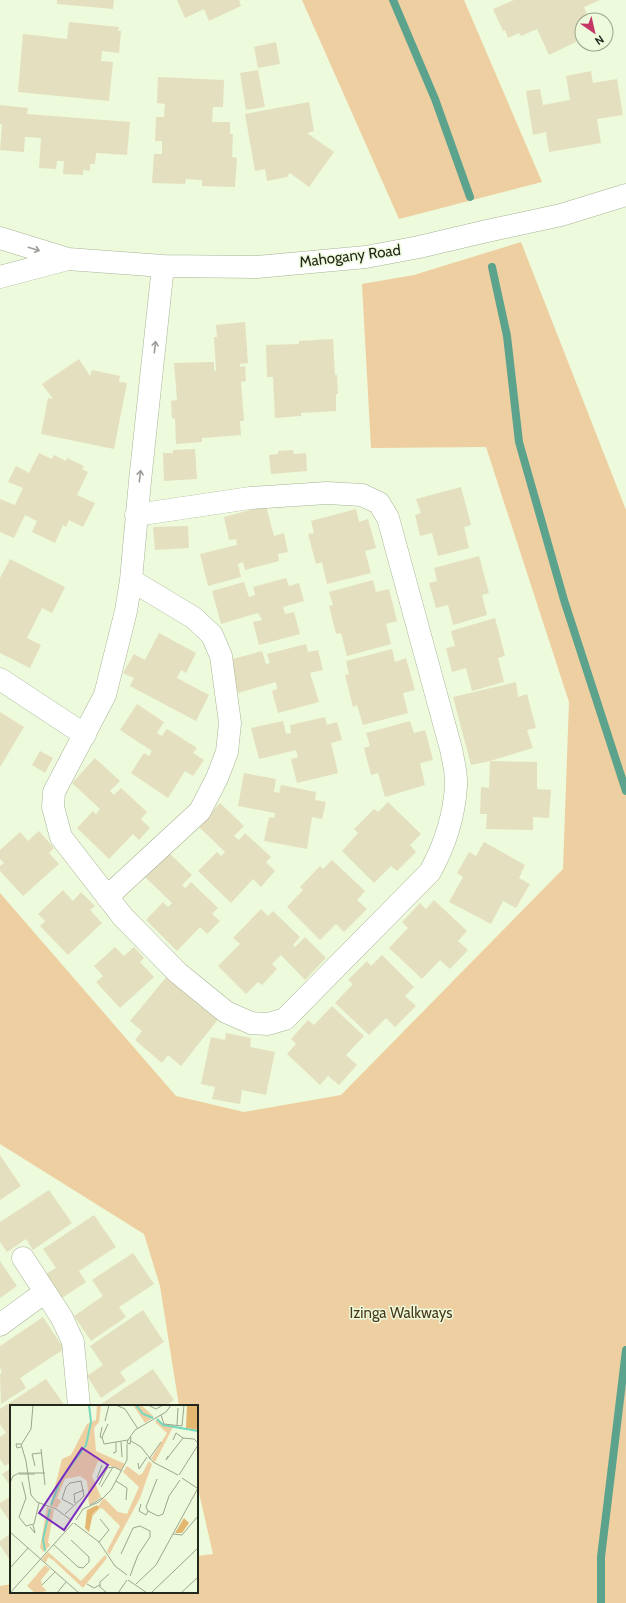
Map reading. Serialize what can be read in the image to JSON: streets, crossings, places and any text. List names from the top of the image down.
{
  "streets": {
    "street": ["Mahogany Road"]
  },
  "parks": ["Izinga Walkways"],
  "north": "bottom right"
}
